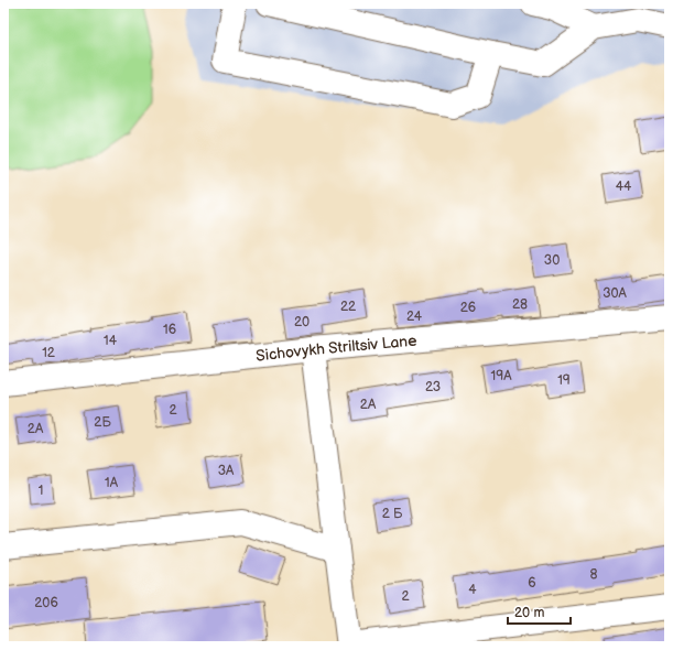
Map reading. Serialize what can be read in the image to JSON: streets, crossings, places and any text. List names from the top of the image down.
{
  "streets": {
    "street": ["Sichovykh Striltsiv Lane"]
  },
  "house_numbers": [
    "44",
    "30",
    "30А",
    "28",
    "22",
    "26",
    "24",
    "20",
    "16",
    "14",
    "12",
    "19А",
    "19",
    "23",
    "2А",
    "2",
    "2Б",
    "2А",
    "3А",
    "1А",
    "1",
    "2 Б",
    "8",
    "6",
    "4",
    "2",
    "206"
  ],
  "scale_bar": "20 m"
}
